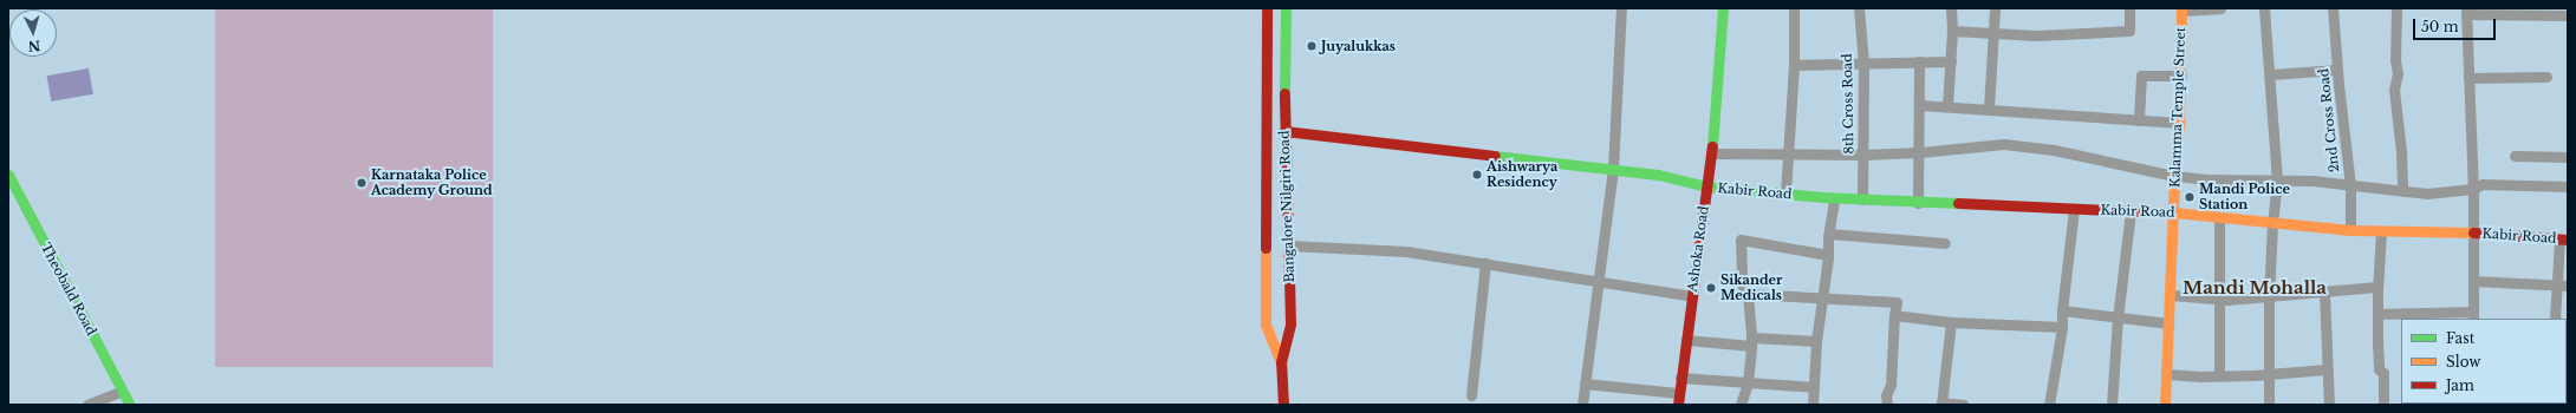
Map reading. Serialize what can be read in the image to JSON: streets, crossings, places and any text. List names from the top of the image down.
{
  "streets": {
    "street": [
      "8th Cross Road",
      "Kalamma Temple Street",
      "2nd Cross Road",
      "Kabir Road",
      "Bangalore Nilgiri Road",
      "Ashoka Road",
      "Theobald Road"
    ]
  },
  "crossings": [
    ["8th Cross Road", "Kabir Road"],
    ["Kalamma Temple Street", "Kabir Road"],
    ["2nd Cross Road", "Kabir Road"],
    ["Kabir Road", "Bangalore Nilgiri Road"],
    ["Kabir Road", "Ashoka Road"]
  ],
  "districts": ["Mandi Mohalla"],
  "places": [
    "Juyalukkas",
    "Aishwarya Residency",
    "Karnataka Police Academy Ground",
    "Mandi Police Station",
    "Sikander Medicals"
  ],
  "legend": ["Fast", "Slow", "Jam"],
  "scale_bar": "50 m",
  "north": "bottom"
}
